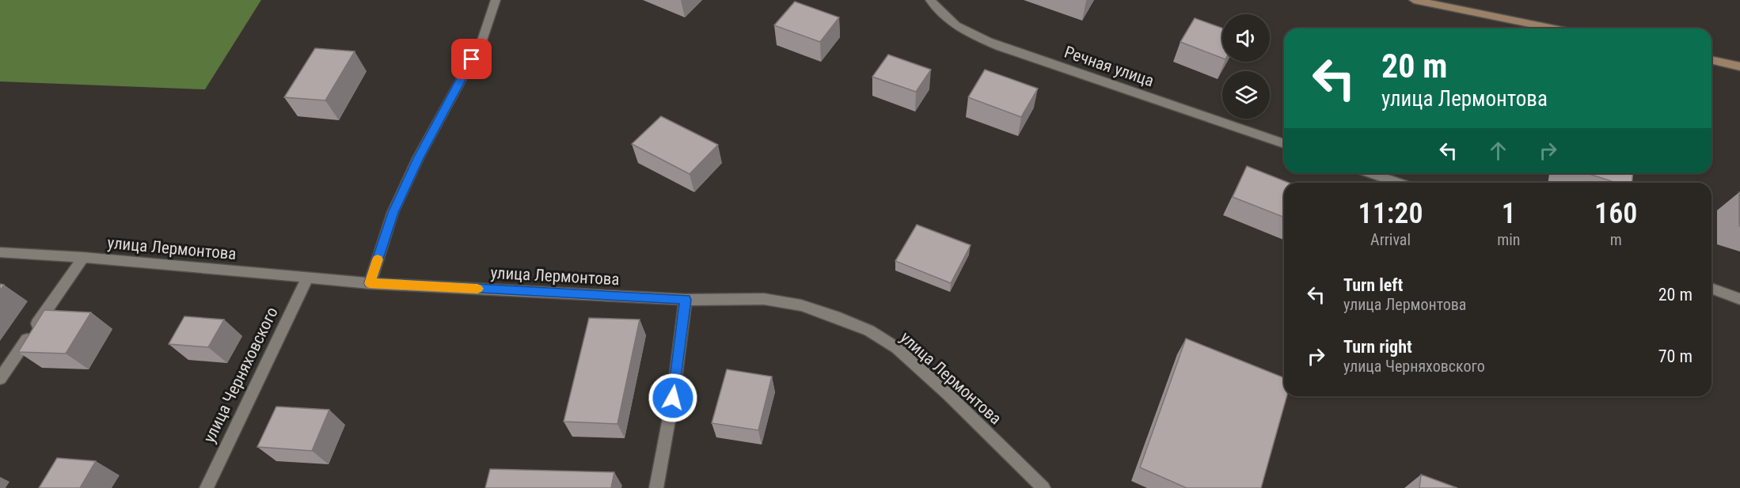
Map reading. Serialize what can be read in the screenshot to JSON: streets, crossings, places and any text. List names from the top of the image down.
{
  "streets": {
    "street": ["Речная улица", "улица Лермонтова", "улица Черняховского"]
  },
  "crossings": [
    ["улица Лермонтова", "улица Черняховского"]
  ],
  "page": {
    "turn": ["20 m", "улица Лермонтова"],
    "eta": [
      "11:20",
      "Arrival",
      "1",
      "min",
      "160",
      "m"
    ],
    "list": [
      {
        "name": "Turn left",
        "note": "улица Лермонтова",
        "value": "20 m"
      },
      {
        "name": "Turn right",
        "note": "улица Черняховского",
        "value": "70 m"
      }
    ]
  }
}
